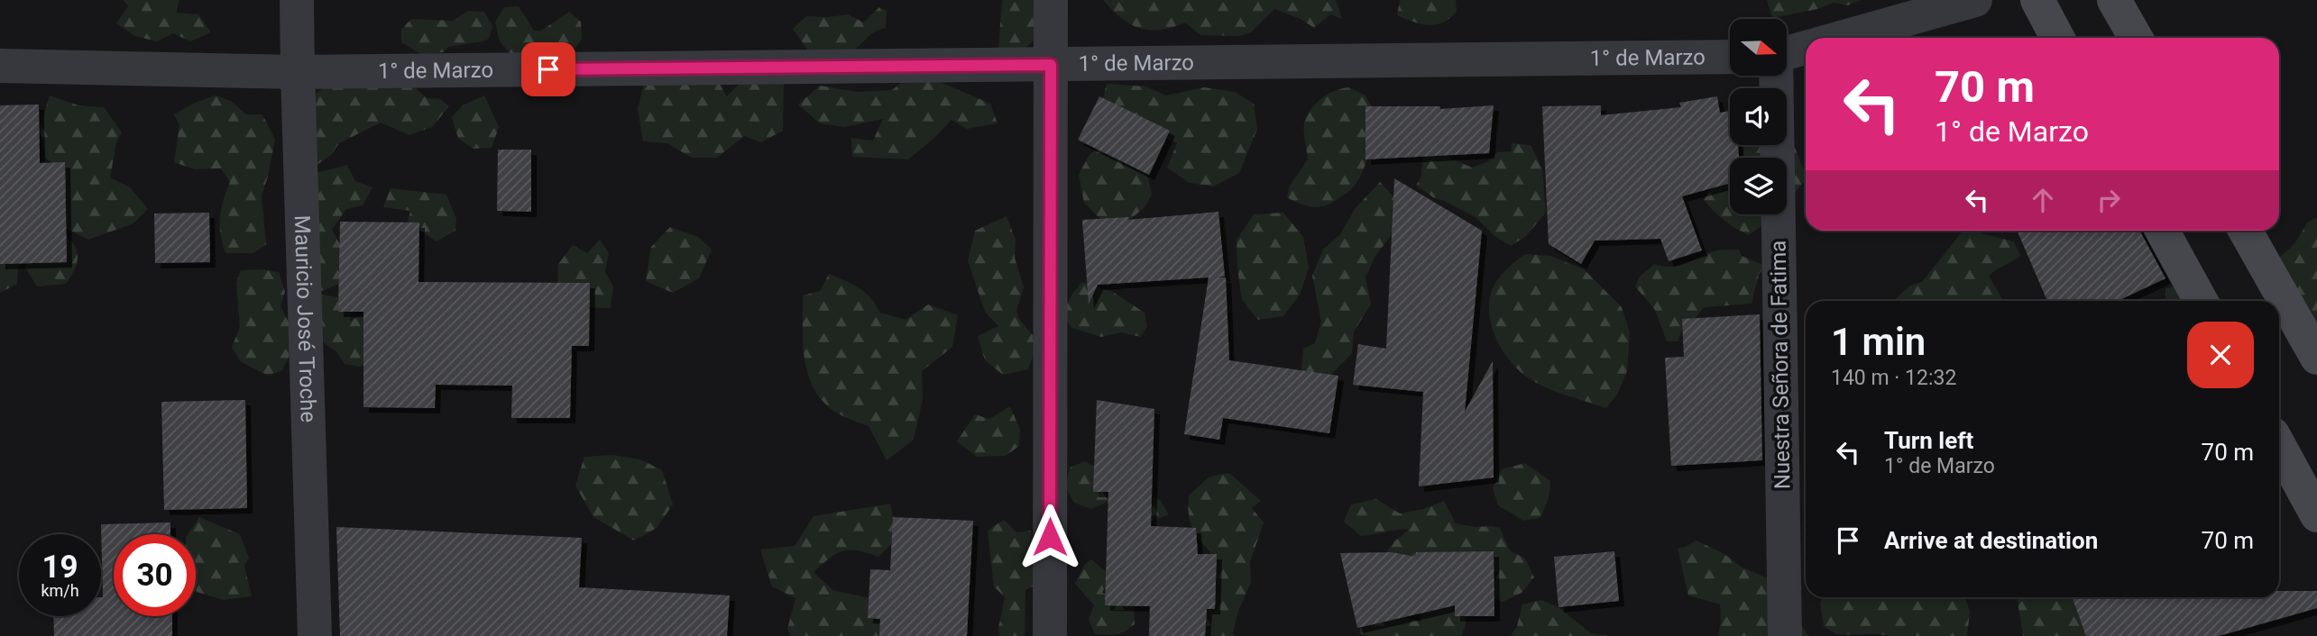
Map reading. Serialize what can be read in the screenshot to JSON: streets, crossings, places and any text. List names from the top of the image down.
{
  "streets": {
    "street": ["1° de Marzo", "Mauricio José Troche", "Nuestra Señora de Fatima"]
  },
  "crossings": [
    ["1° de Marzo", "Mauricio José Troche"]
  ],
  "north": "right",
  "page": {
    "turn": ["70 m", "1° de Marzo"],
    "heading": ["1 min", "140 m · 12:32"],
    "list": [
      {
        "name": "Turn left",
        "note": "1° de Marzo",
        "value": "70 m"
      },
      {
        "name": "Arrive at destination",
        "value": "70 m"
      }
    ],
    "speed": "19 km/h",
    "limit": "30"
  }
}
